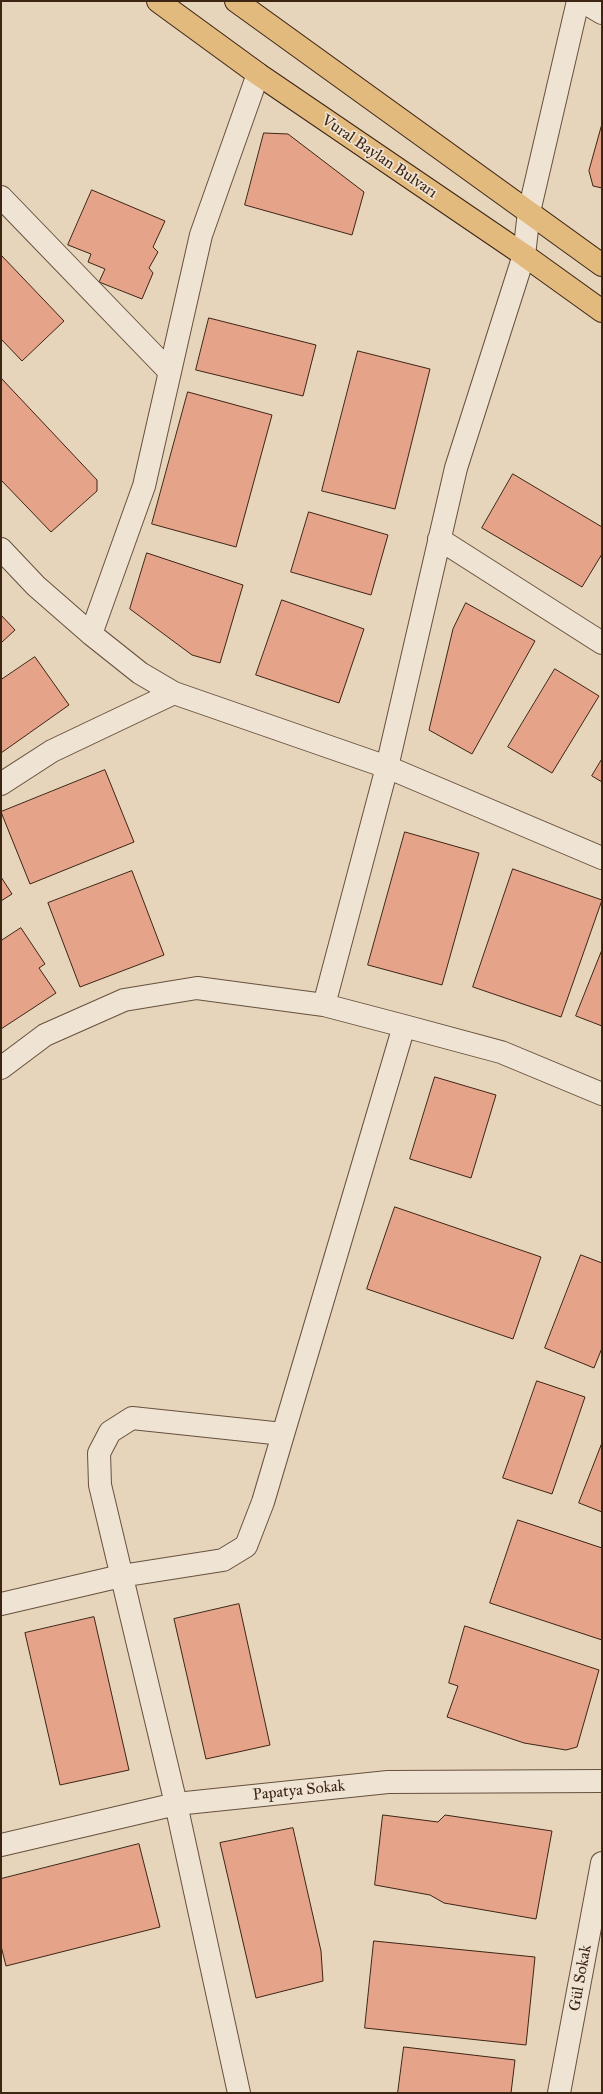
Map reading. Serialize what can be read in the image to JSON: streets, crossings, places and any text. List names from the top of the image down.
{
  "streets": {
    "main road": ["Vural Baylan Bulvarı"],
    "street": ["Papatya Sokak", "Gül Sokak"]
  }
}
